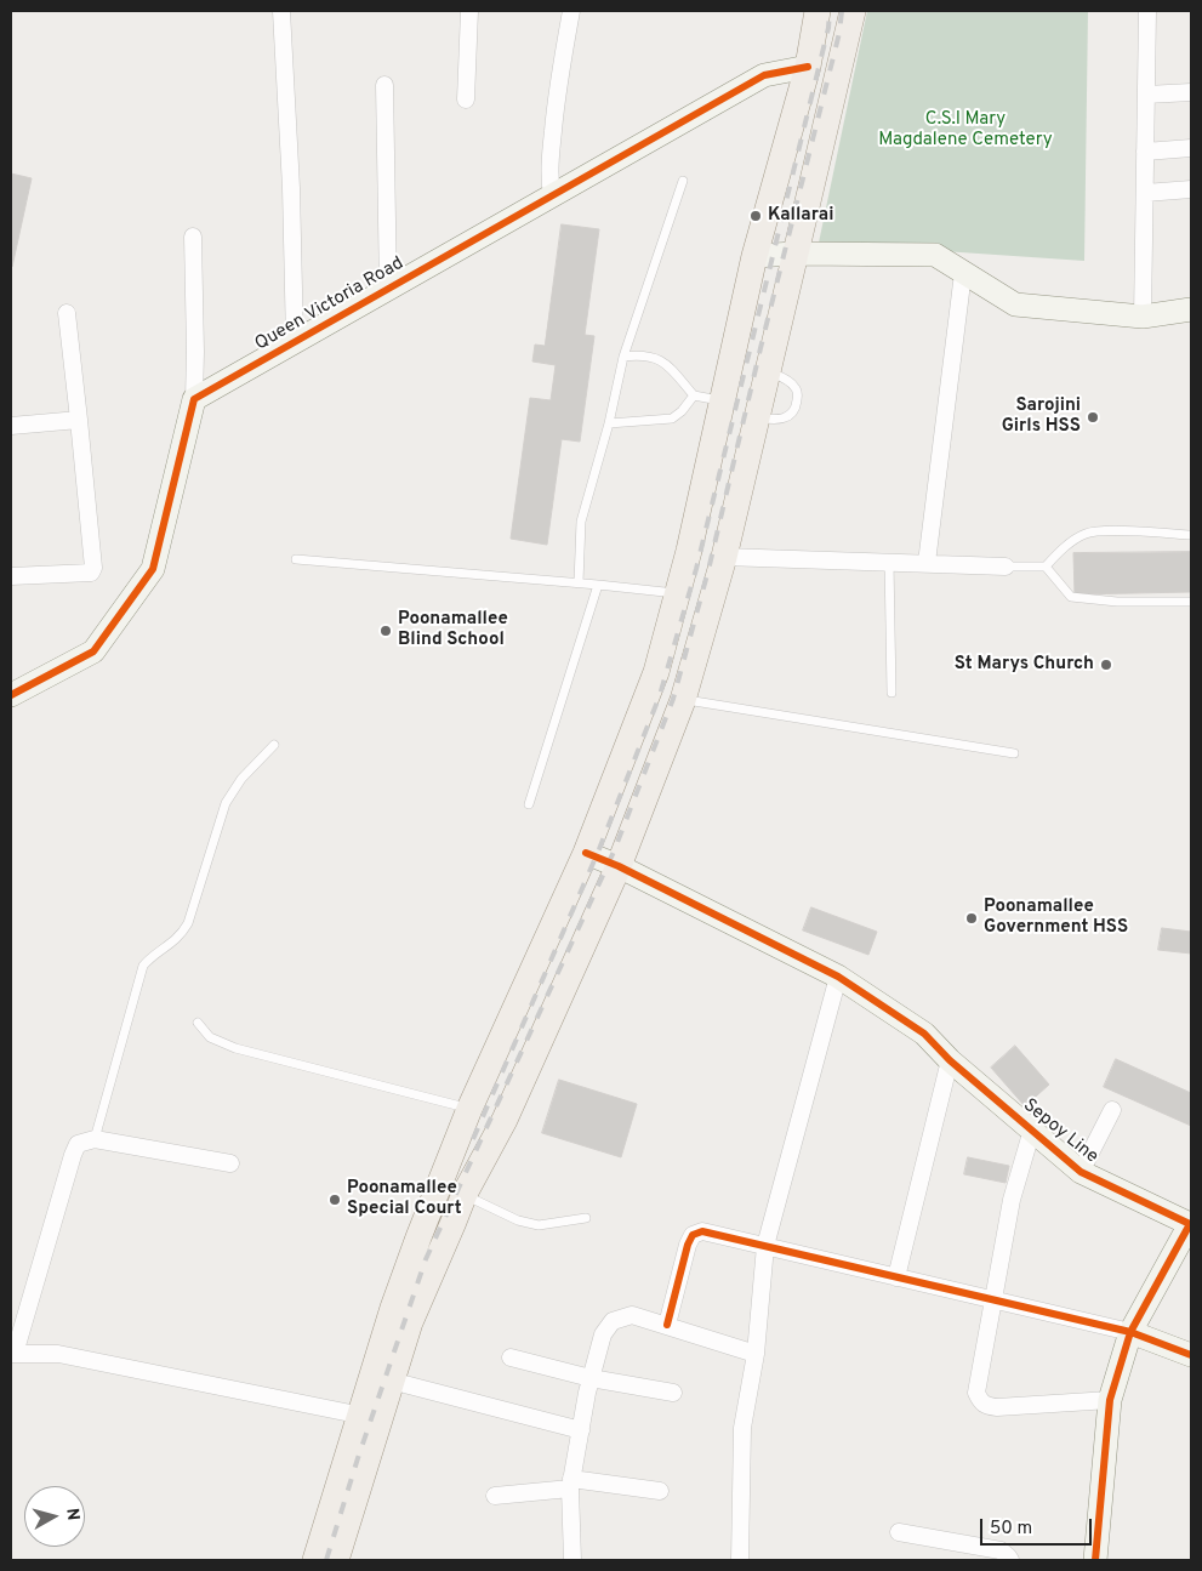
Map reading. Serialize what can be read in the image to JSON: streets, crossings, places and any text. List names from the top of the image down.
{
  "streets": {
    "street": ["Queen Victoria Road", "Sepoy Line"]
  },
  "parks": ["C.S.I Mary Magdalene Cemetery"],
  "places": [
    "Kallarai",
    "Sarojini Girls HSS",
    "Poonamallee Blind School",
    "St Marys Church",
    "Poonamallee Government HSS",
    "Poonamallee Special Court"
  ],
  "scale_bar": "50 m",
  "north": "right"
}
